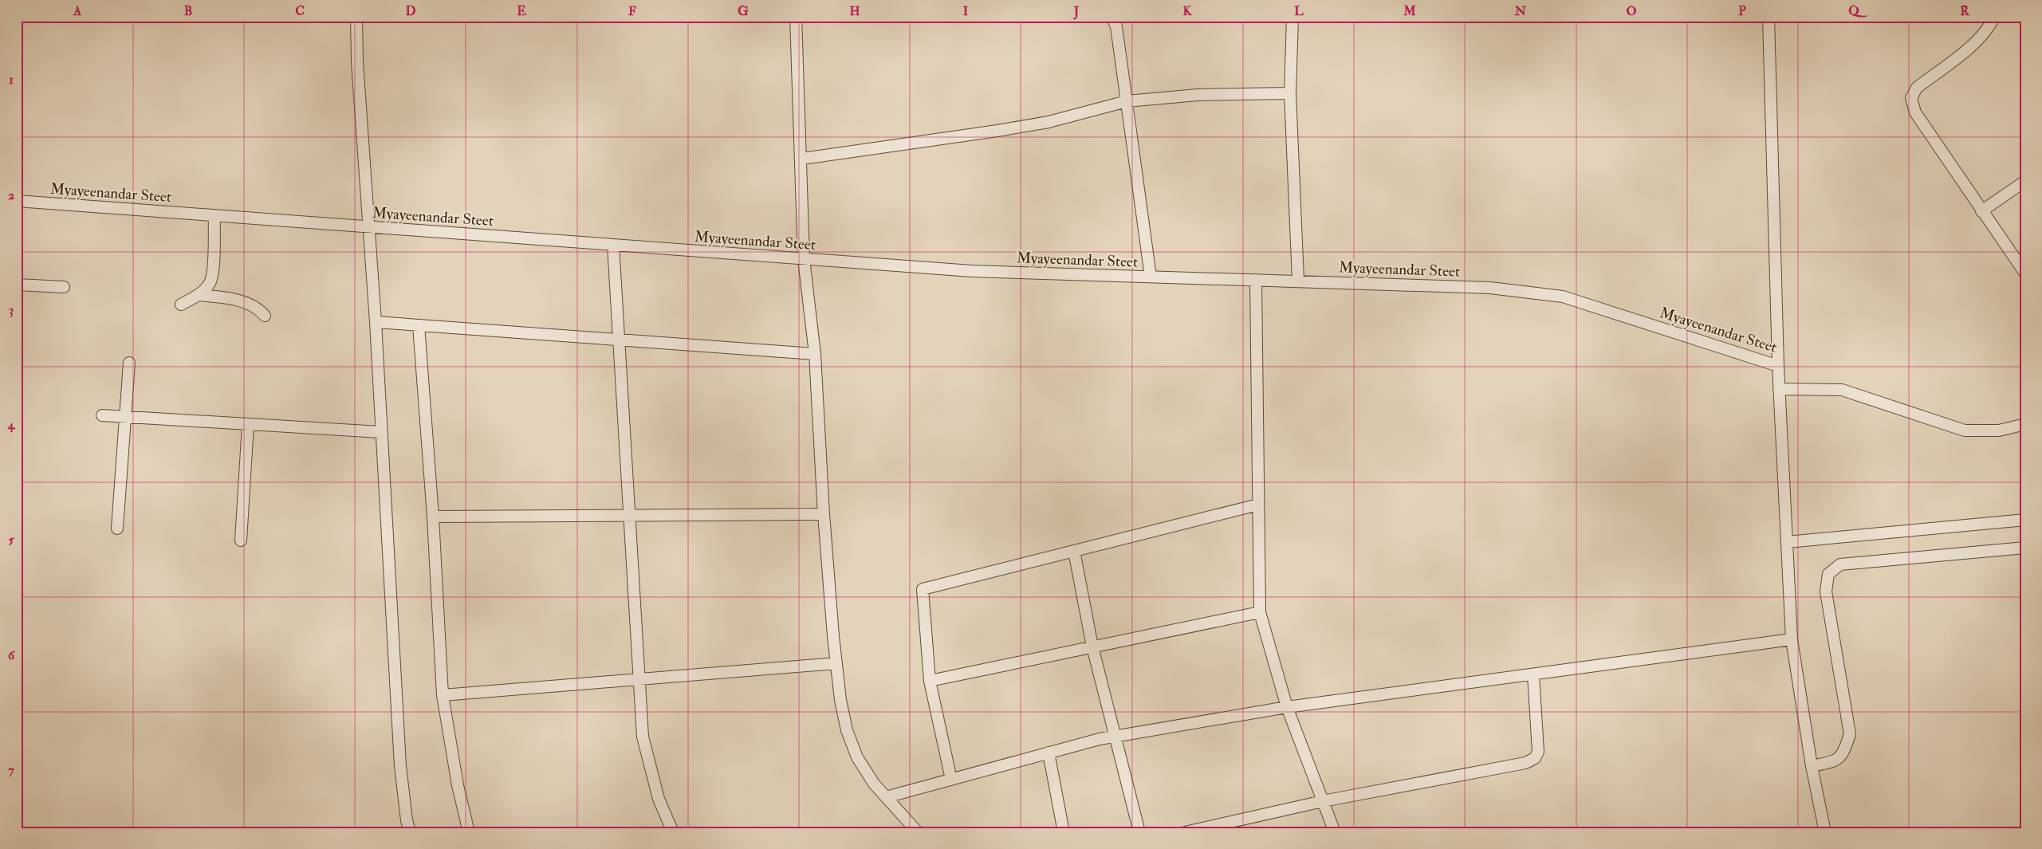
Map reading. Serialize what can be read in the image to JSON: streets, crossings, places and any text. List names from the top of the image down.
{
  "streets": {
    "street": ["Myayeenandar Steet"]
  },
  "grid": {
    "columns": [
      "A",
      "B",
      "C",
      "D",
      "E",
      "F",
      "G",
      "H",
      "I",
      "J",
      "K",
      "L",
      "M",
      "N",
      "O",
      "P",
      "Q",
      "R"
    ],
    "rows": [
      "1",
      "2",
      "3",
      "4",
      "5",
      "6",
      "7"
    ]
  }
}
